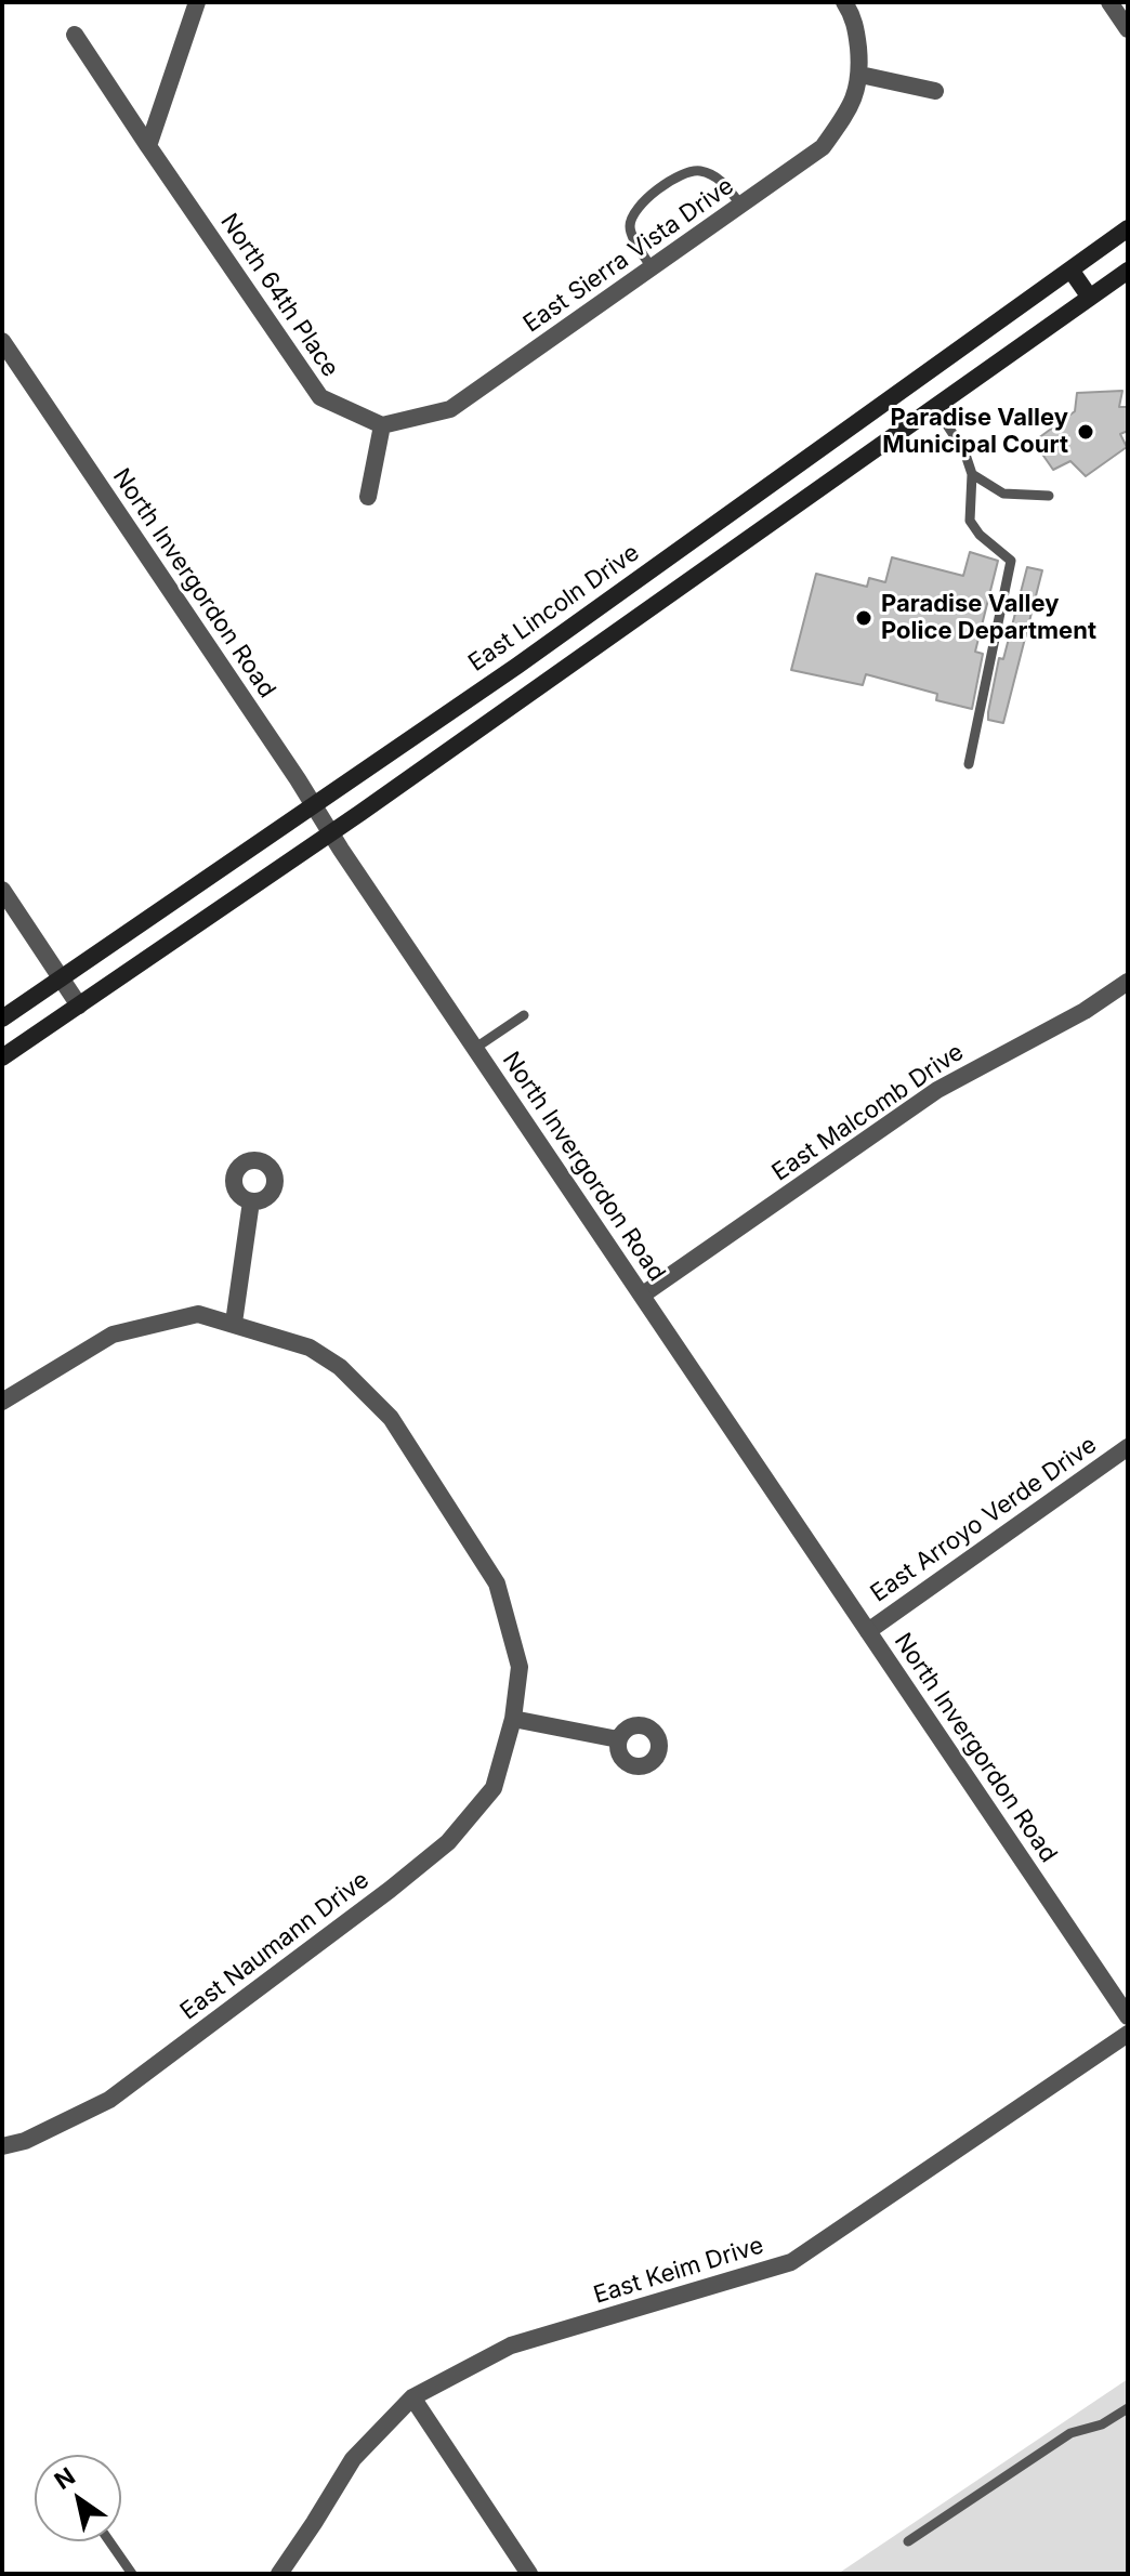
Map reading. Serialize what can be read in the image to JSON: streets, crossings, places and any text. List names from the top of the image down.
{
  "streets": {
    "main road": ["East Lincoln Drive"],
    "street": [
      "East Sierra Vista Drive",
      "North 64th Place",
      "North Invergordon Road",
      "East Malcomb Drive",
      "East Arroyo Verde Drive",
      "East Naumann Drive",
      "East Keim Drive"
    ]
  },
  "crossings": [
    ["East Sierra Vista Drive", "North 64th Place"],
    ["North Invergordon Road", "East Lincoln Drive"],
    ["North Invergordon Road", "East Malcomb Drive"],
    ["North Invergordon Road", "East Arroyo Verde Drive"]
  ],
  "places": ["Paradise Valley Municipal Court", "Paradise Valley Police Department"],
  "north": "top left"
}
